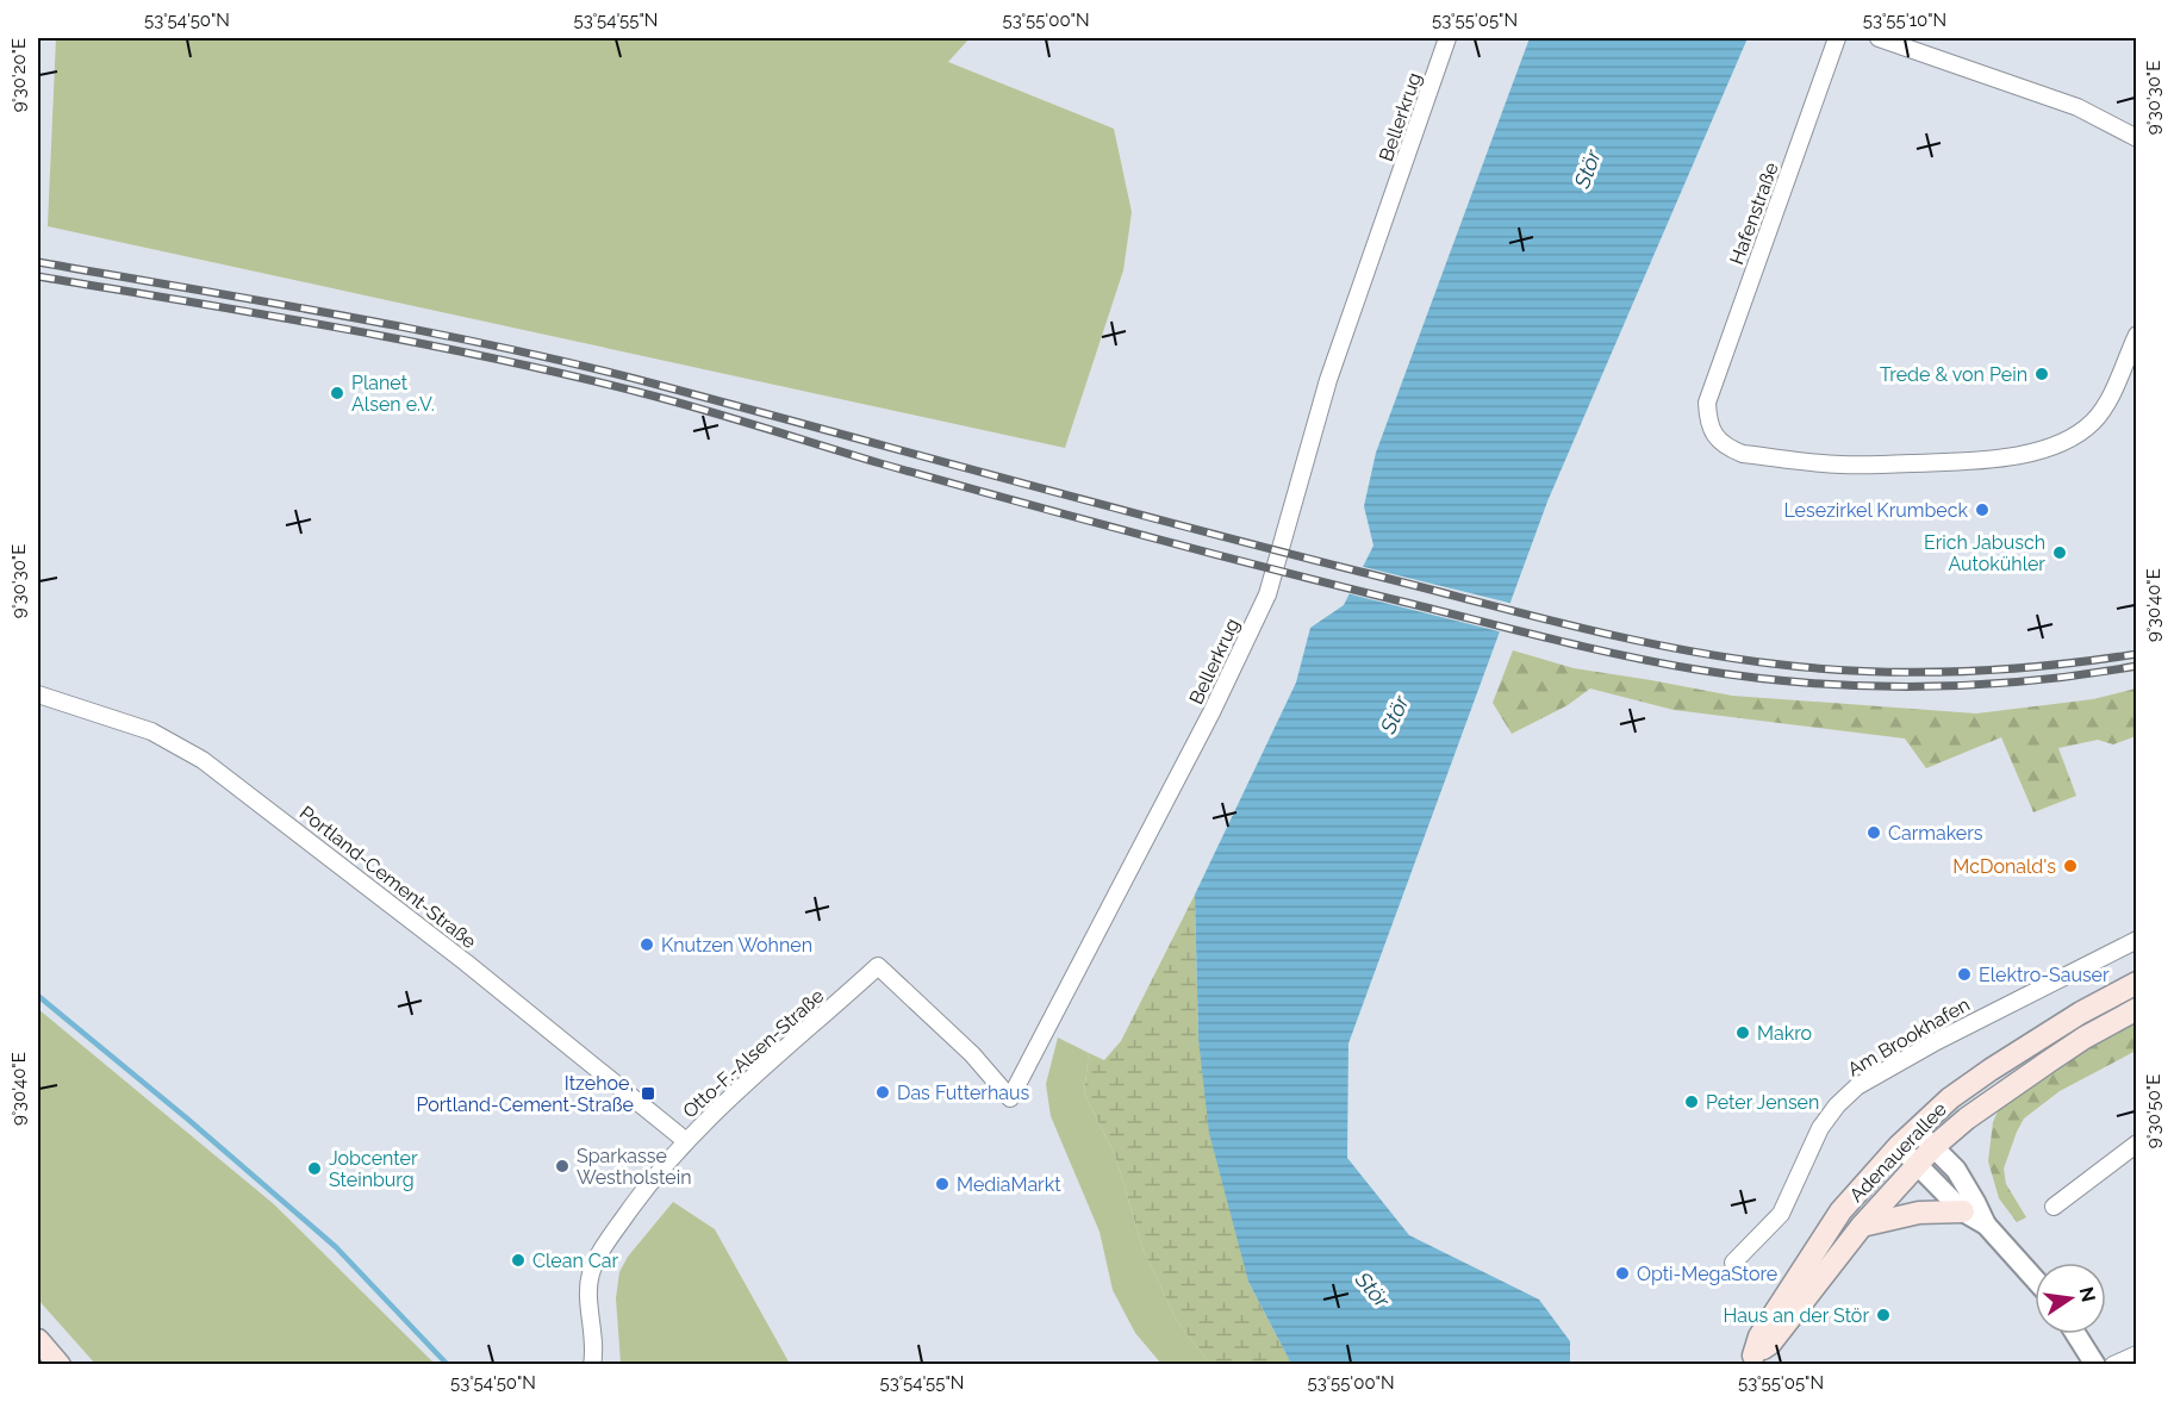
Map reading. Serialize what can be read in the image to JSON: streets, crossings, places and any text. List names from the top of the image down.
{
  "streets": {
    "main road": ["Adenauerallee"],
    "street": [
      "Bellerkrug",
      "Hafenstraße",
      "Portland-Cement-Straße",
      "Am Brookhafen",
      "Otto-F.-Alsen-Straße"
    ]
  },
  "crossings": [
    ["Bellerkrug", "Otto-F.-Alsen-Straße"],
    ["Portland-Cement-Straße", "Otto-F.-Alsen-Straße"]
  ],
  "water": ["Stör"],
  "places": {
    "other": [
      "Trede & von Pein",
      "Planet Alsen e.V.",
      "Lesezirkel Krumbeck",
      "Erich Jabusch Autokühler",
      "Carmakers",
      "McDonald's",
      "Knutzen Wohnen",
      "Elektro-Sauser",
      "Makro",
      "Das Futterhaus",
      "Peter Jensen",
      "Sparkasse Westholstein",
      "Jobcenter Steinburg",
      "MediaMarkt",
      "Clean Car",
      "Opti-MegaStore",
      "Haus an der Stör"
    ],
    "transit": ["Itzehoe, Portland-Cement-Straße"]
  },
  "north": "right",
  "coordinates": [
    "53°54'50\"N",
    "53°54'55\"N",
    "53°55'00\"N",
    "53°55'05\"N",
    "53°55'10\"N",
    "9°30'20\"E",
    "9°30'30\"E",
    "9°30'40\"E",
    "9°30'50\"E"
  ]
}
